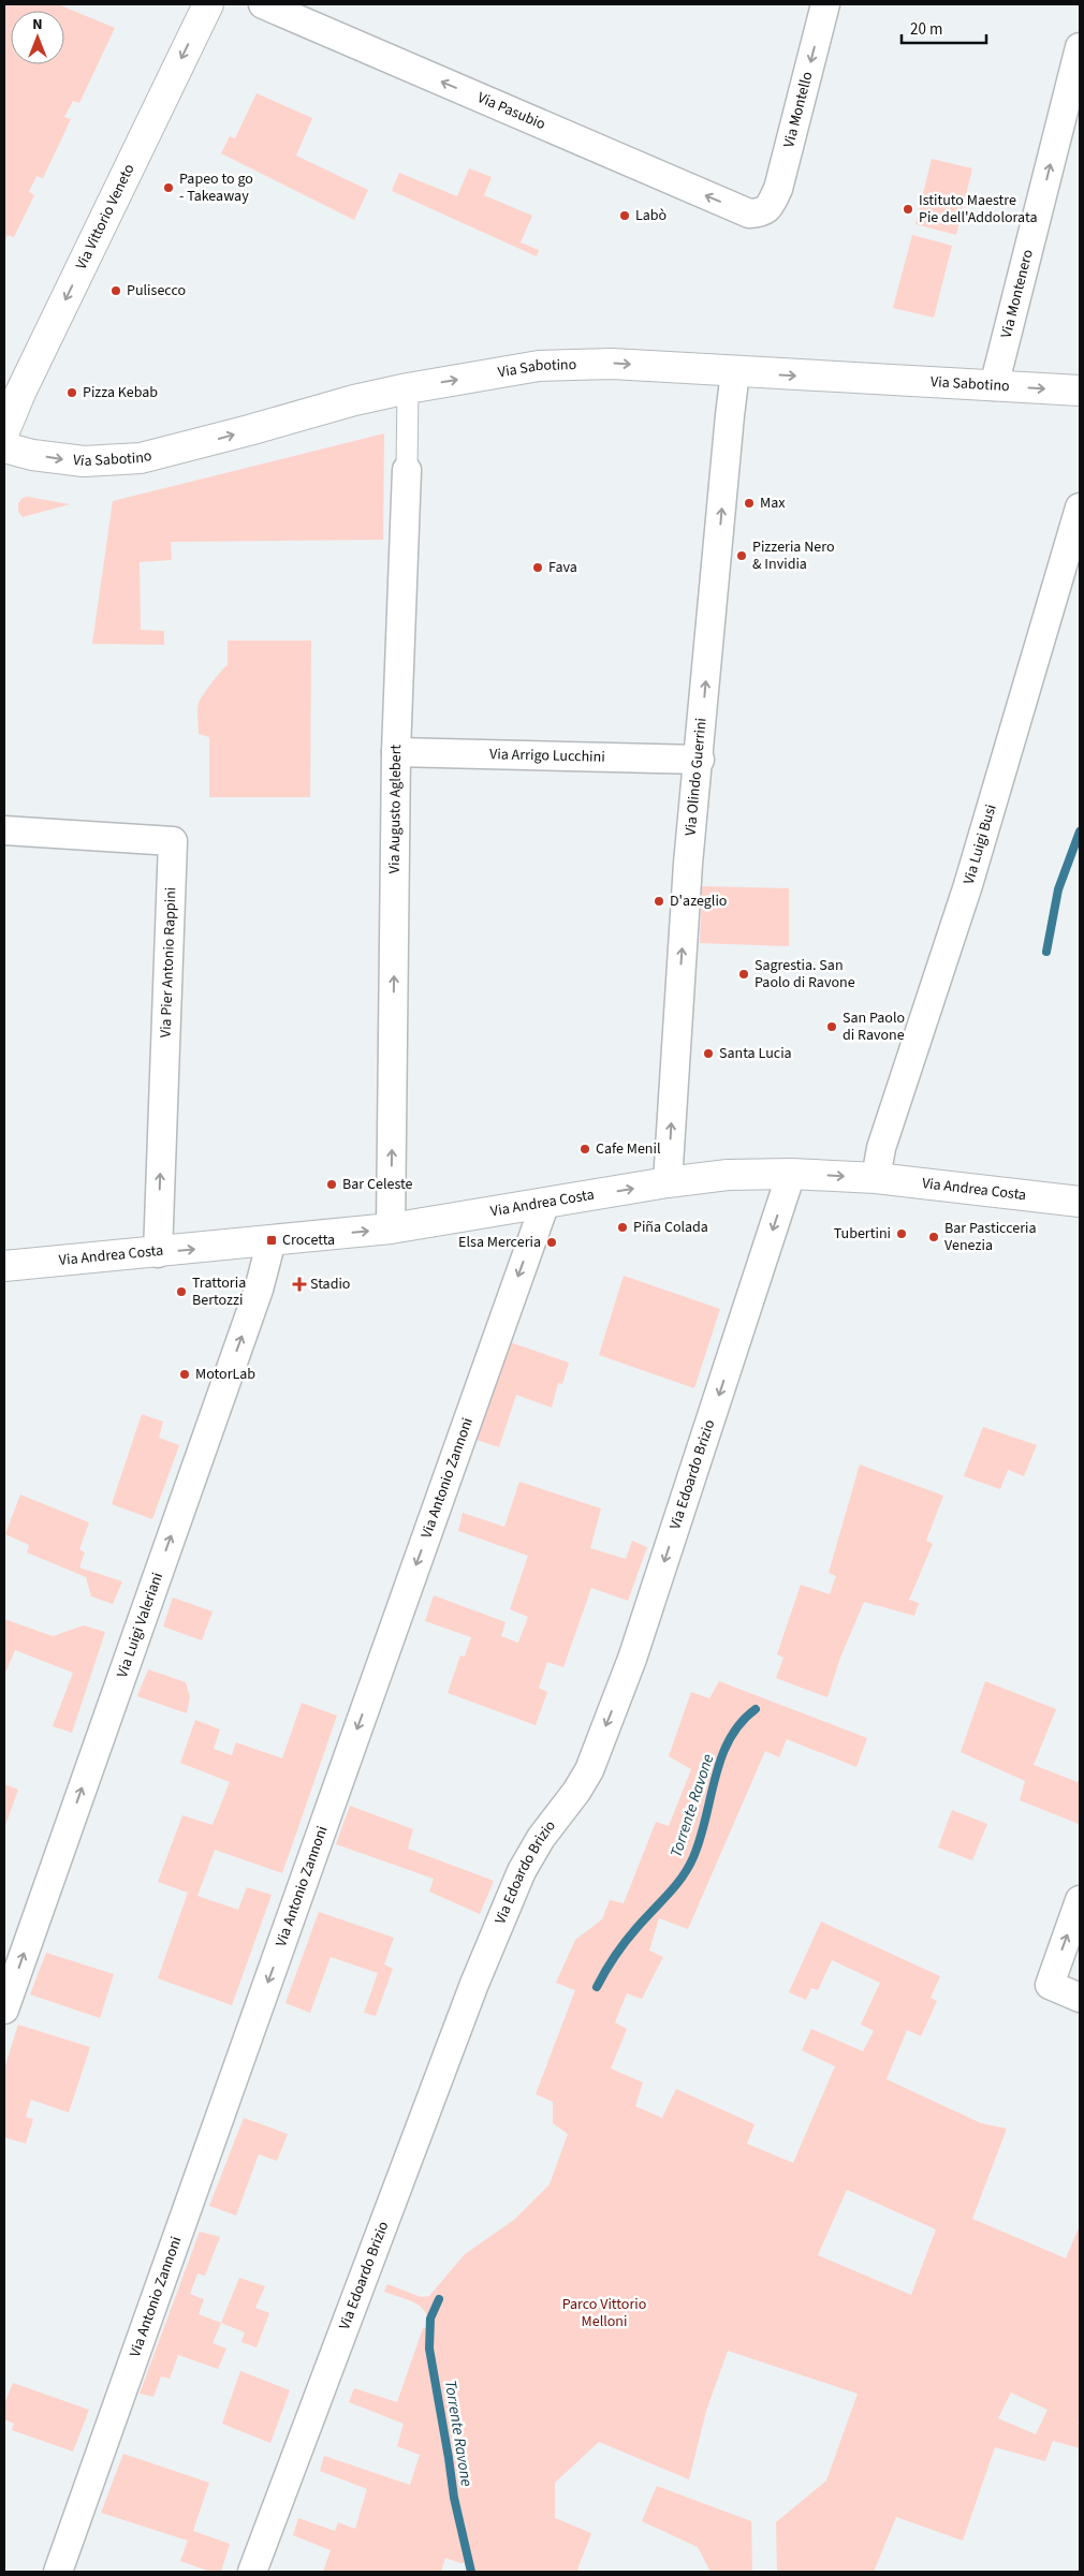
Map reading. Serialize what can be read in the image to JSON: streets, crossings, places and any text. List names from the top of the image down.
{
  "streets": {
    "main road": ["Via Vittorio Veneto", "Via Sabotino", "Via Andrea Costa"],
    "street": [
      "Via Montello",
      "Via Pasubio",
      "Via Montenero",
      "Via Arrigo Lucchini",
      "Via Olindo Guerrini",
      "Via Augusto Aglebert",
      "Via Luigi Busi",
      "Via Pier Antonio Rappini",
      "Via Edoardo Brizio",
      "Via Antonio Zannoni",
      "Via Luigi Valeriani"
    ]
  },
  "crossings": [
    ["Via Montello", "Via Pasubio"],
    ["Via Montenero", "Via Sabotino"],
    ["Via Sabotino", "Via Olindo Guerrini"],
    ["Via Sabotino", "Via Augusto Aglebert"],
    ["Via Arrigo Lucchini", "Via Olindo Guerrini"],
    ["Via Arrigo Lucchini", "Via Augusto Aglebert"],
    ["Via Olindo Guerrini", "Via Andrea Costa"],
    ["Via Augusto Aglebert", "Via Andrea Costa"],
    ["Via Luigi Busi", "Via Andrea Costa"],
    ["Via Pier Antonio Rappini", "Via Andrea Costa"],
    ["Via Andrea Costa", "Via Edoardo Brizio"],
    ["Via Andrea Costa", "Via Antonio Zannoni"],
    ["Via Andrea Costa", "Via Luigi Valeriani"]
  ],
  "one_way": [
    "Via Montello",
    "Via Pasubio",
    "Via Vittorio Veneto",
    "Via Montenero",
    "Via Sabotino",
    "Via Olindo Guerrini",
    "Via Augusto Aglebert",
    "Via Andrea Costa",
    "Via Edoardo Brizio",
    "Via Antonio Zannoni",
    "Via Luigi Valeriani"
  ],
  "water": ["Torrente Ravone"],
  "parks": ["Parco Vittorio Melloni"],
  "places": {
    "other": [
      "Papeo to go - Takeaway",
      "Istituto Maestre Pie dell'Addolorata",
      "Labò",
      "Pulisecco",
      "Pizza Kebab",
      "Max",
      "Pizzeria Nero & Invidia",
      "Fava",
      "D'azeglio",
      "Sagrestia. San Paolo di Ravone",
      "San Paolo di Ravone",
      "Santa Lucia",
      "Cafe Menil",
      "Bar Celeste",
      "Piña Colada",
      "Tubertini",
      "Bar Pasticceria Venezia",
      "Elsa Merceria",
      "Trattoria Bertozzi",
      "MotorLab"
    ],
    "transit": ["Crocetta"],
    "health": ["Stadio"]
  },
  "scale_bar": "20 m",
  "north": "top"
}
